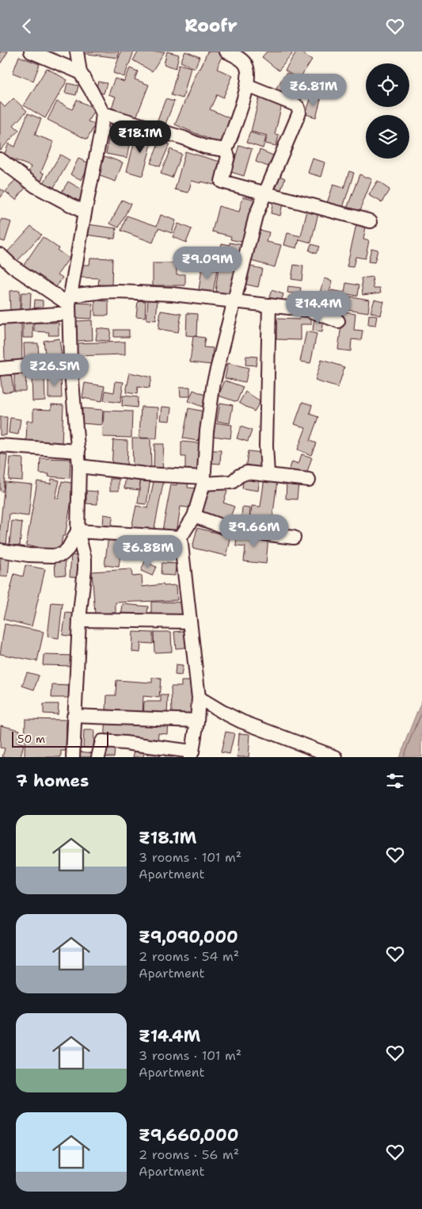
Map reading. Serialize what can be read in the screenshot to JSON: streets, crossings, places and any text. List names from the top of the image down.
{
  "scale_bar": "50 m",
  "page": {
    "header": "Roofr",
    "price": [
      "₹6.81M",
      "₹18.1M",
      "₹9.09M",
      "₹14.4M",
      "₹26.5M",
      "₹9.66M",
      "₹6.88M"
    ],
    "scale": "50 m",
    "heading": "7 homes",
    "list": [
      {
        "name": "₹18.1M",
        "note": "3 rooms · 101 m² · Apartment"
      },
      {
        "name": "₹9,090,000",
        "note": "2 rooms · 54 m² · Apartment"
      },
      {
        "name": "₹14.4M",
        "note": "3 rooms · 101 m² · Apartment"
      },
      {
        "name": "₹9,660,000",
        "note": "2 rooms · 56 m² · Apartment"
      }
    ]
  }
}
